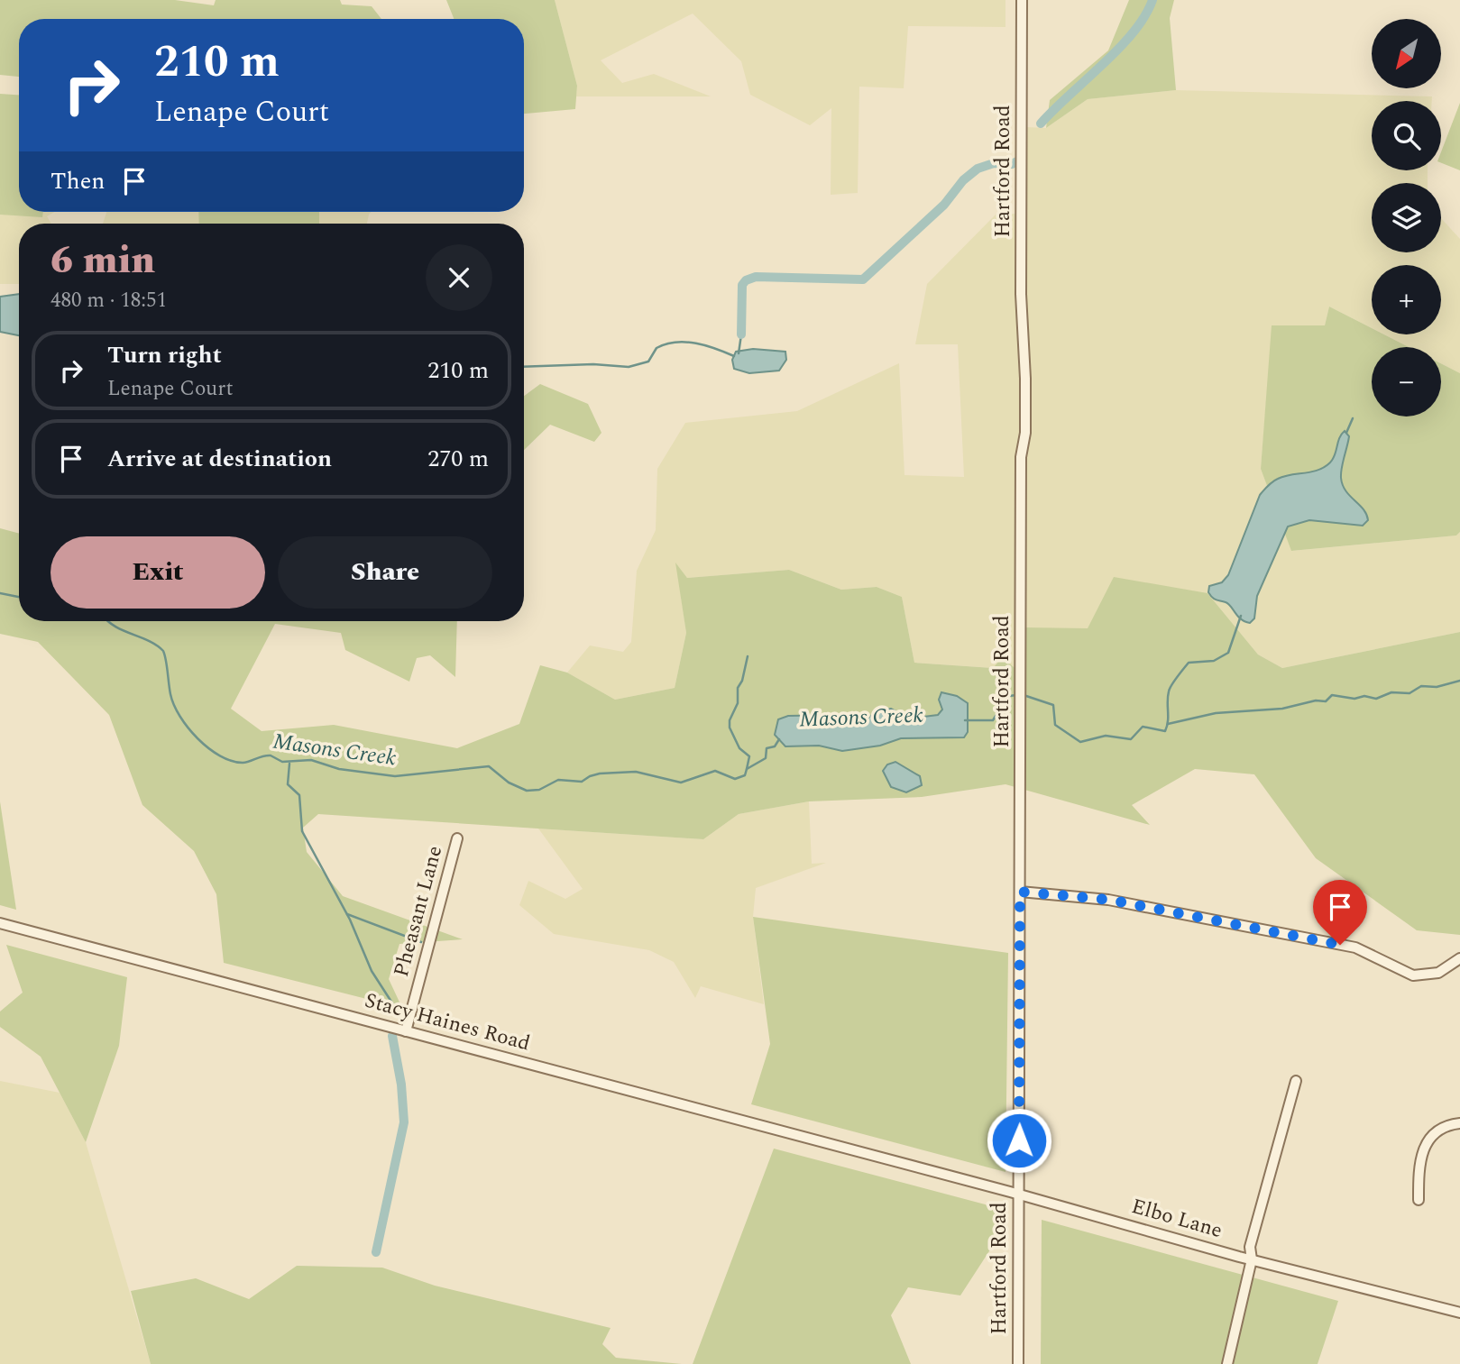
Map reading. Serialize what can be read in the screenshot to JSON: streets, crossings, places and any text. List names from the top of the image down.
{
  "streets": {
    "street": [
      "Hartford Road",
      "Pheasant Lane",
      "Stacy Haines Road",
      "Elbo Lane"
    ]
  },
  "crossings": [
    ["Hartford Road", "Elbo Lane"],
    ["Pheasant Lane", "Stacy Haines Road"],
    ["Stacy Haines Road", "Elbo Lane"]
  ],
  "water": ["Masons Creek"],
  "north": "bottom left",
  "page": {
    "map_buttons": ["+", "−"],
    "turn": ["210 m", "Lenape Court"],
    "then": "Then",
    "heading": ["6 min", "480 m · 18:51"],
    "list": [
      {
        "name": "Turn right",
        "note": "Lenape Court",
        "value": "210 m"
      },
      {
        "name": "Arrive at destination",
        "value": "270 m"
      }
    ],
    "buttons": ["Exit", "Share"]
  }
}
